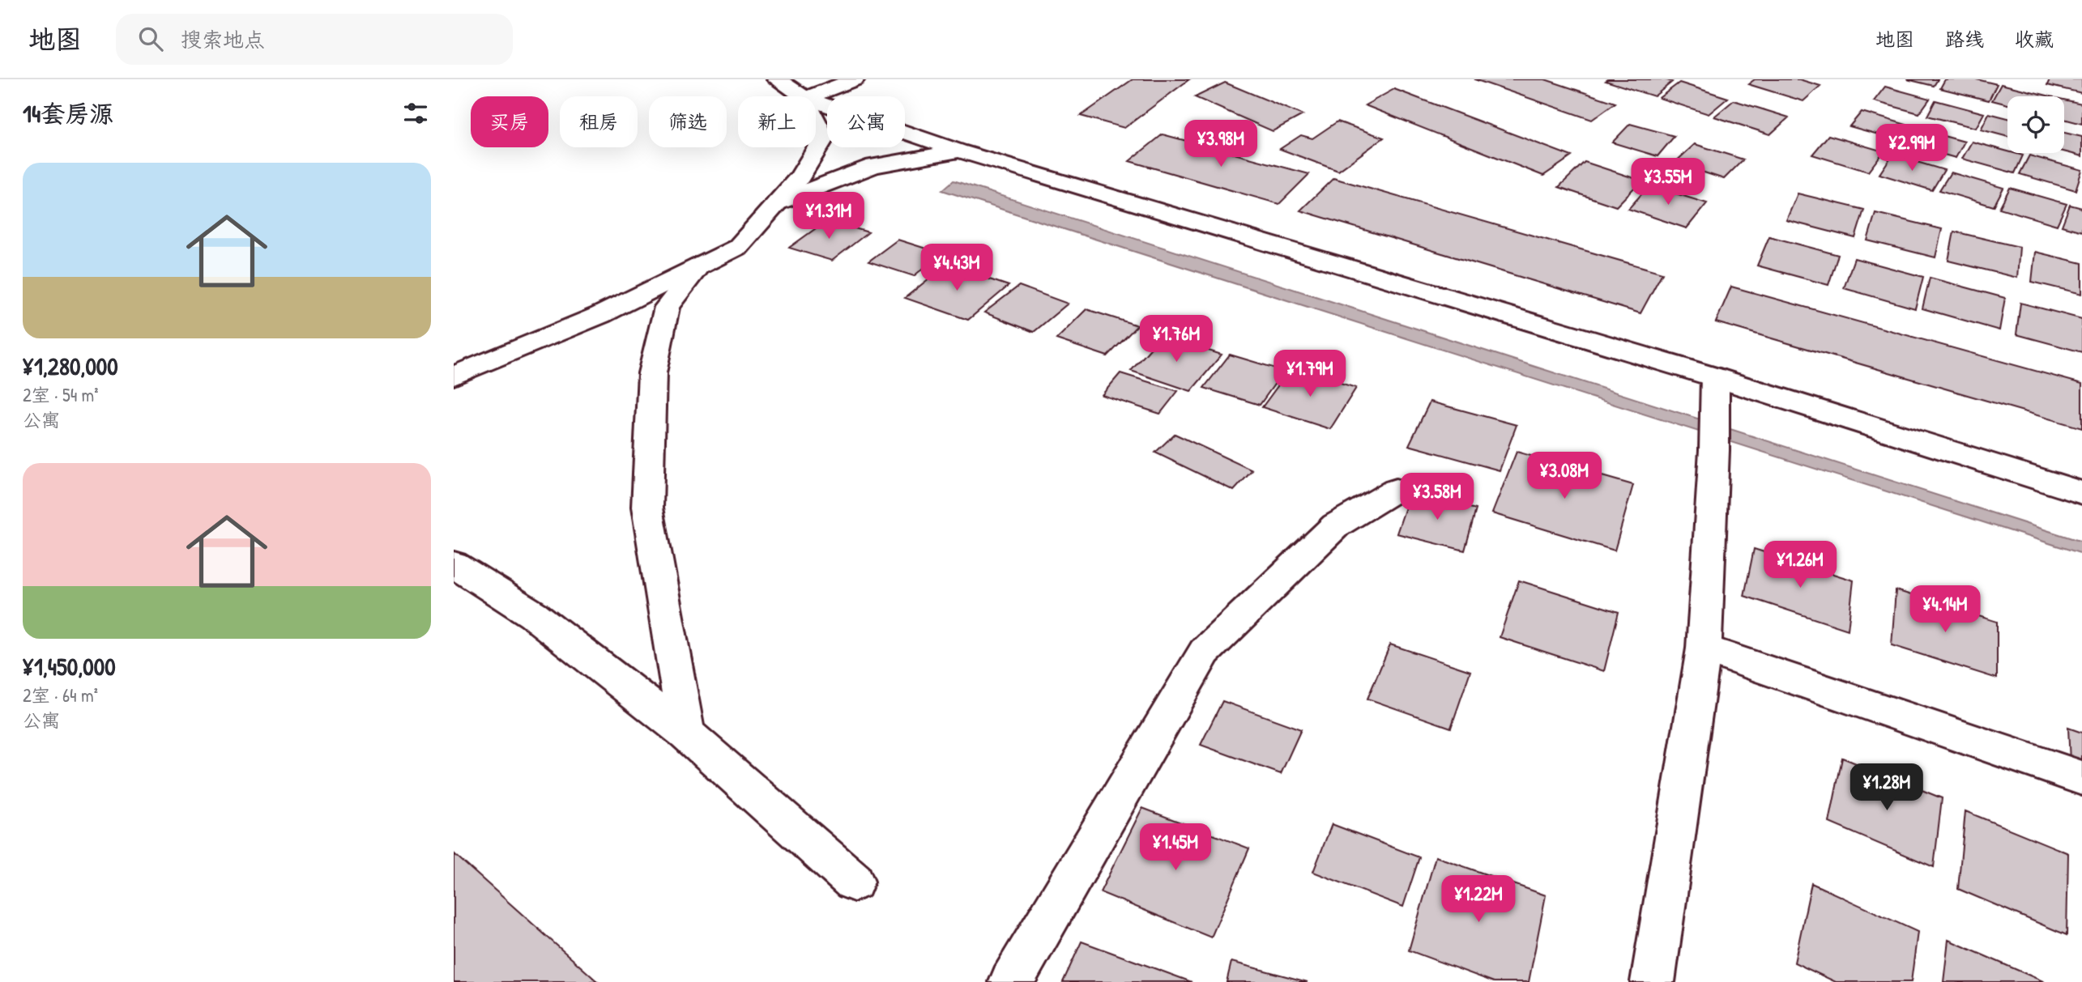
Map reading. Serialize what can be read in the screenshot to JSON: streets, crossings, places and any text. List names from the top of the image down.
{
  "page": {
    "header": "地图",
    "search": "搜索地点",
    "nav": ["地图", "路线", "收藏"],
    "heading": "14套房源",
    "chip": [
      "买房",
      "租房",
      "筛选",
      "新上",
      "公寓"
    ],
    "price": [
      "¥3.98M",
      "¥2.99M",
      "¥3.55M",
      "¥1.31M",
      "¥4.43M",
      "¥1.76M",
      "¥1.79M",
      "¥3.08M",
      "¥3.58M",
      "¥1.26M",
      "¥4.14M",
      "¥1.28M",
      "¥1.45M",
      "¥1.22M"
    ],
    "list": [
      {
        "name": "¥1,280,000",
        "note": "2室 · 54 m² · 公寓"
      },
      {
        "name": "¥1,450,000",
        "note": "2室 · 64 m² · 公寓"
      }
    ]
  }
}
